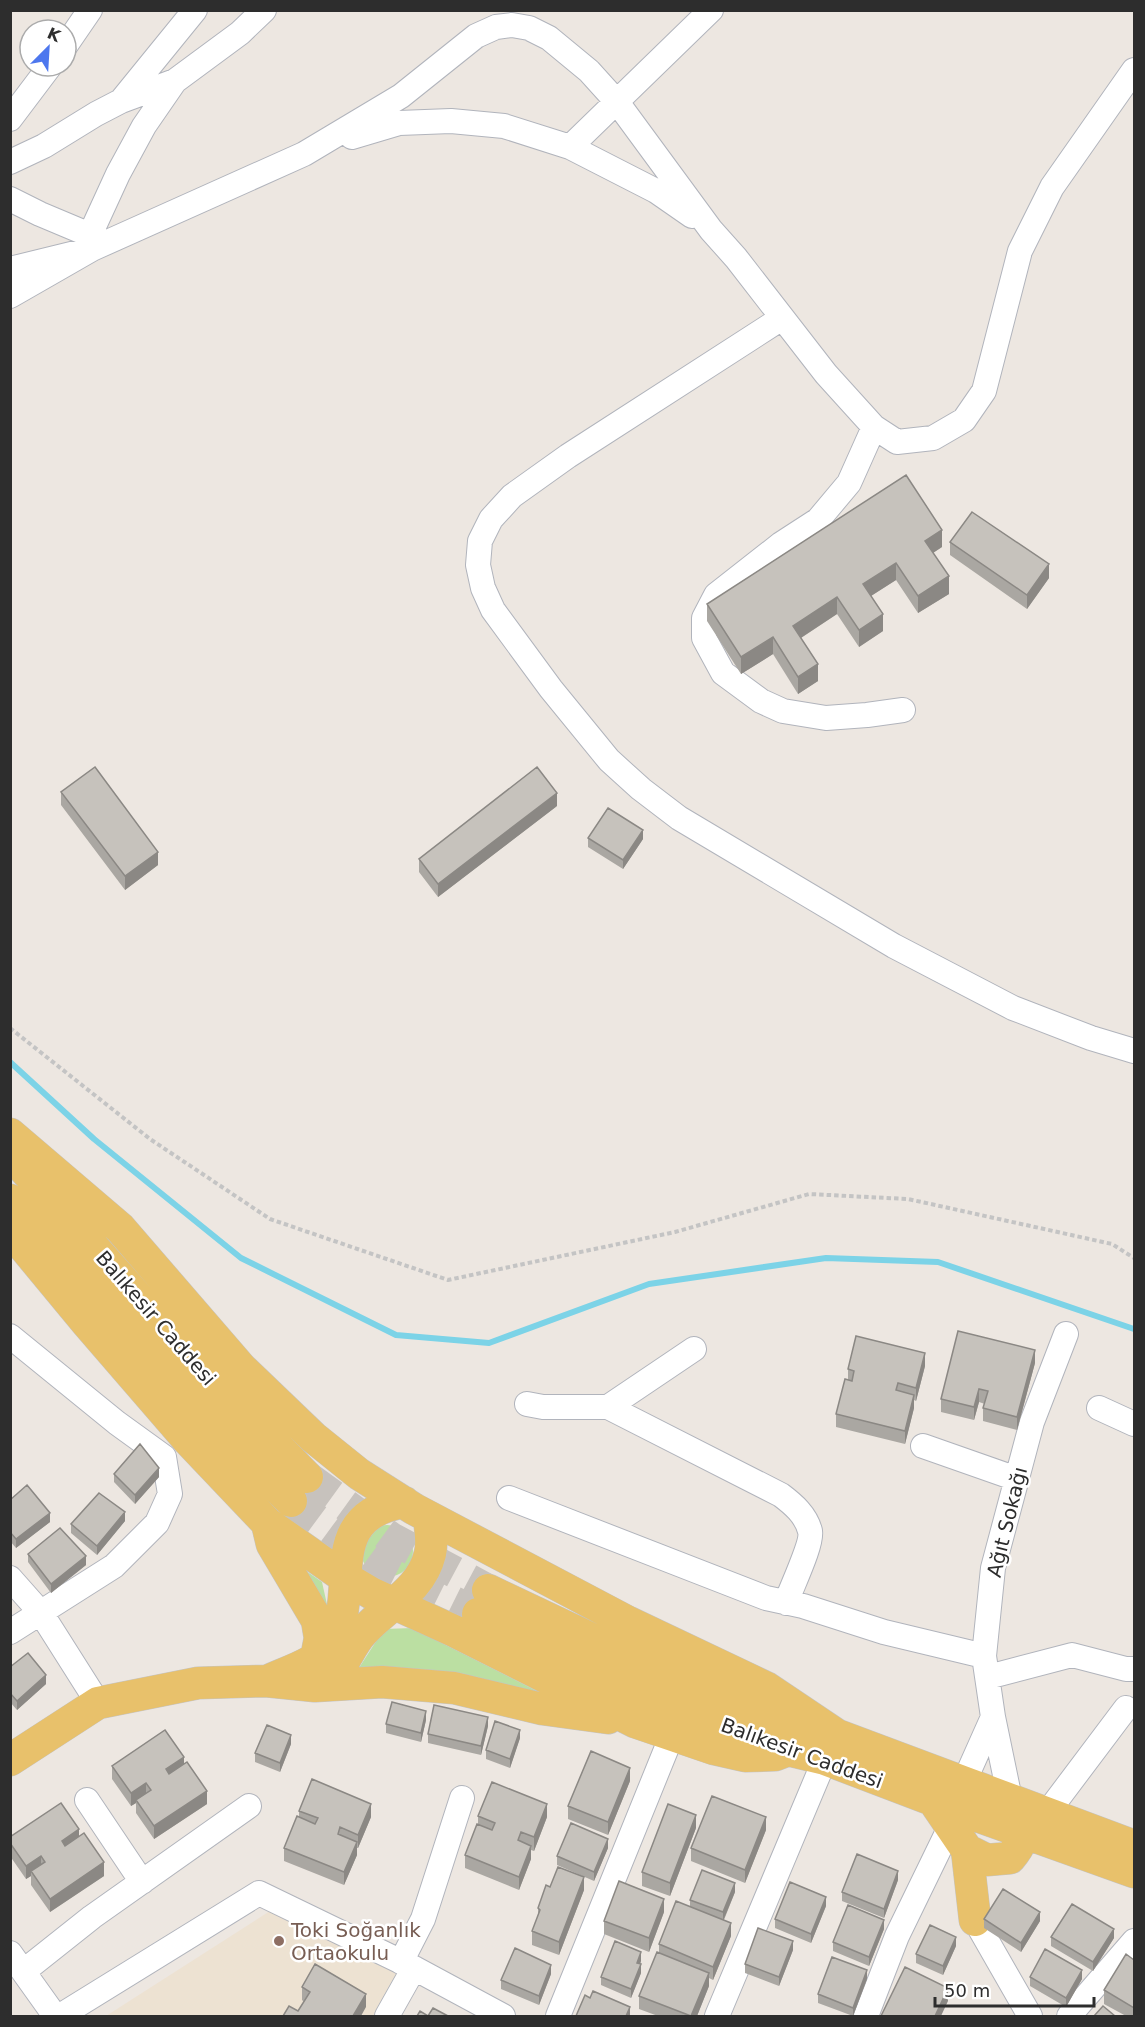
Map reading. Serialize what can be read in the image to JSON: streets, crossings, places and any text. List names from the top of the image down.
{
  "streets": {
    "main road": ["Balıkesir Caddesi"],
    "street": ["Ağıt Sokağı"]
  },
  "crossings": [
    ["Balıkesir Caddesi", "Ağıt Sokağı"]
  ],
  "places": ["Toki Soğanlık Ortaokulu"],
  "scale_bar": "50 m",
  "north": "top right"
}
